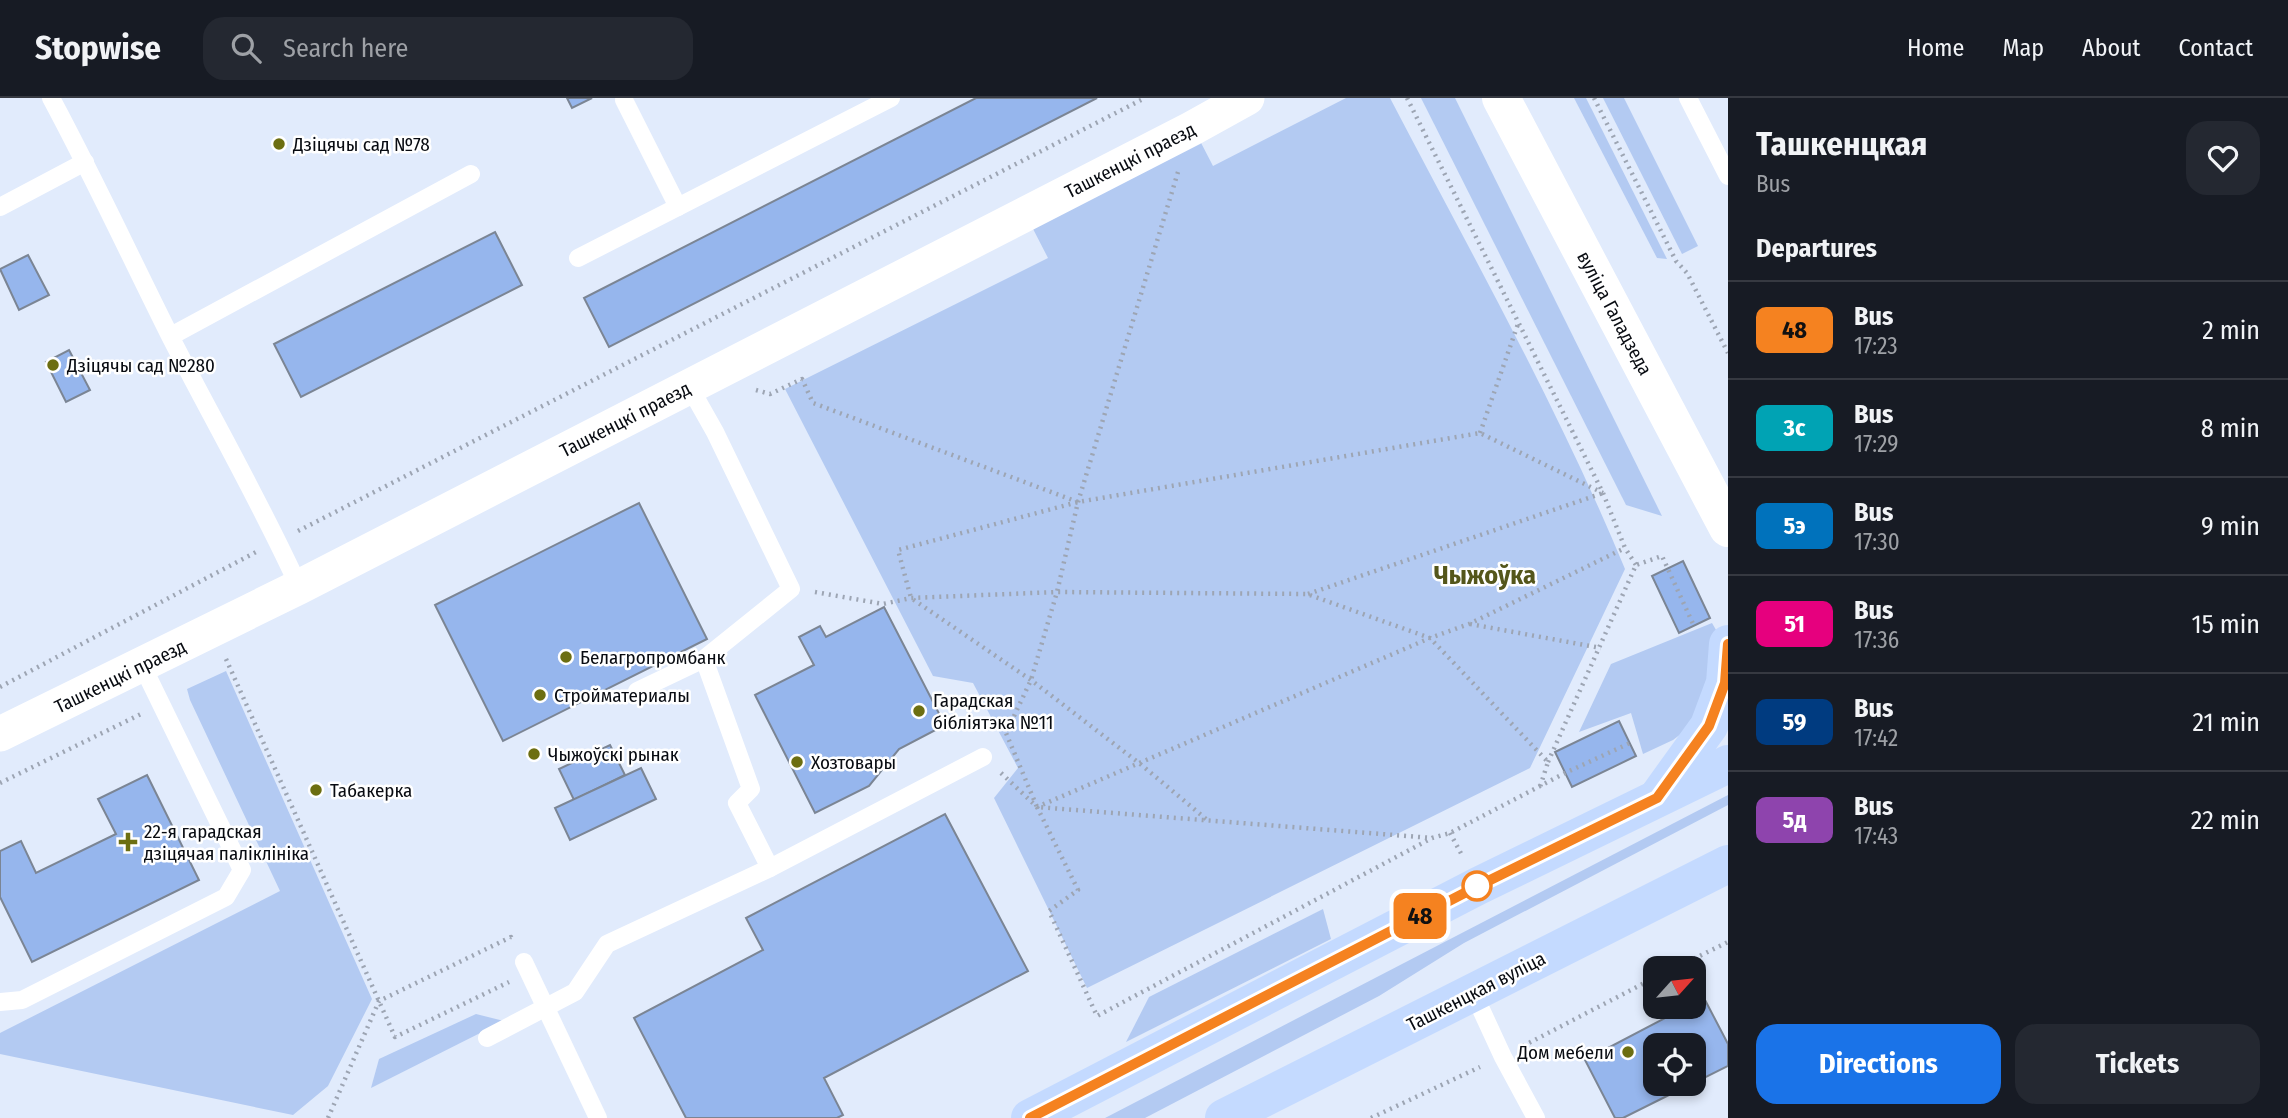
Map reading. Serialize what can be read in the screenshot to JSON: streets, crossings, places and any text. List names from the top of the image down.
{
  "streets": {
    "main road": ["Ташкенцкая вуліца"],
    "street": ["Ташкенцкі праезд", "вуліца Галадзеда"]
  },
  "districts": ["Чыжоўка"],
  "places": {
    "other": [
      "Дзіцячы сад №78",
      "Дзіцячы сад №280",
      "Белагропромбанк",
      "Стройматериалы",
      "Гарадская бібліятэка №11",
      "Чыжоўскі рынак",
      "Хозтовары",
      "Табакерка",
      "Дом мебели"
    ],
    "health": ["22-я гарадская дзіцячая паліклініка"]
  },
  "lines": ["bus line 48"],
  "north": "top right",
  "page": {
    "header": "Stopwise",
    "search": "Search here",
    "nav": [
      "Home",
      "Map",
      "About",
      "Contact"
    ],
    "on_map": "48",
    "heading": [
      ["Ташкенцкая", "Bus"],
      "Departures"
    ],
    "list": [
      {
        "mark": "48",
        "name": "Bus",
        "note": "17:23",
        "value": "2 min"
      },
      {
        "mark": "3с",
        "name": "Bus",
        "note": "17:29",
        "value": "8 min"
      },
      {
        "mark": "5э",
        "name": "Bus",
        "note": "17:30",
        "value": "9 min"
      },
      {
        "mark": "51",
        "name": "Bus",
        "note": "17:36",
        "value": "15 min"
      },
      {
        "mark": "59",
        "name": "Bus",
        "note": "17:42",
        "value": "21 min"
      },
      {
        "mark": "5д",
        "name": "Bus",
        "note": "17:43",
        "value": "22 min"
      }
    ],
    "buttons": ["Directions", "Tickets"]
  }
}
